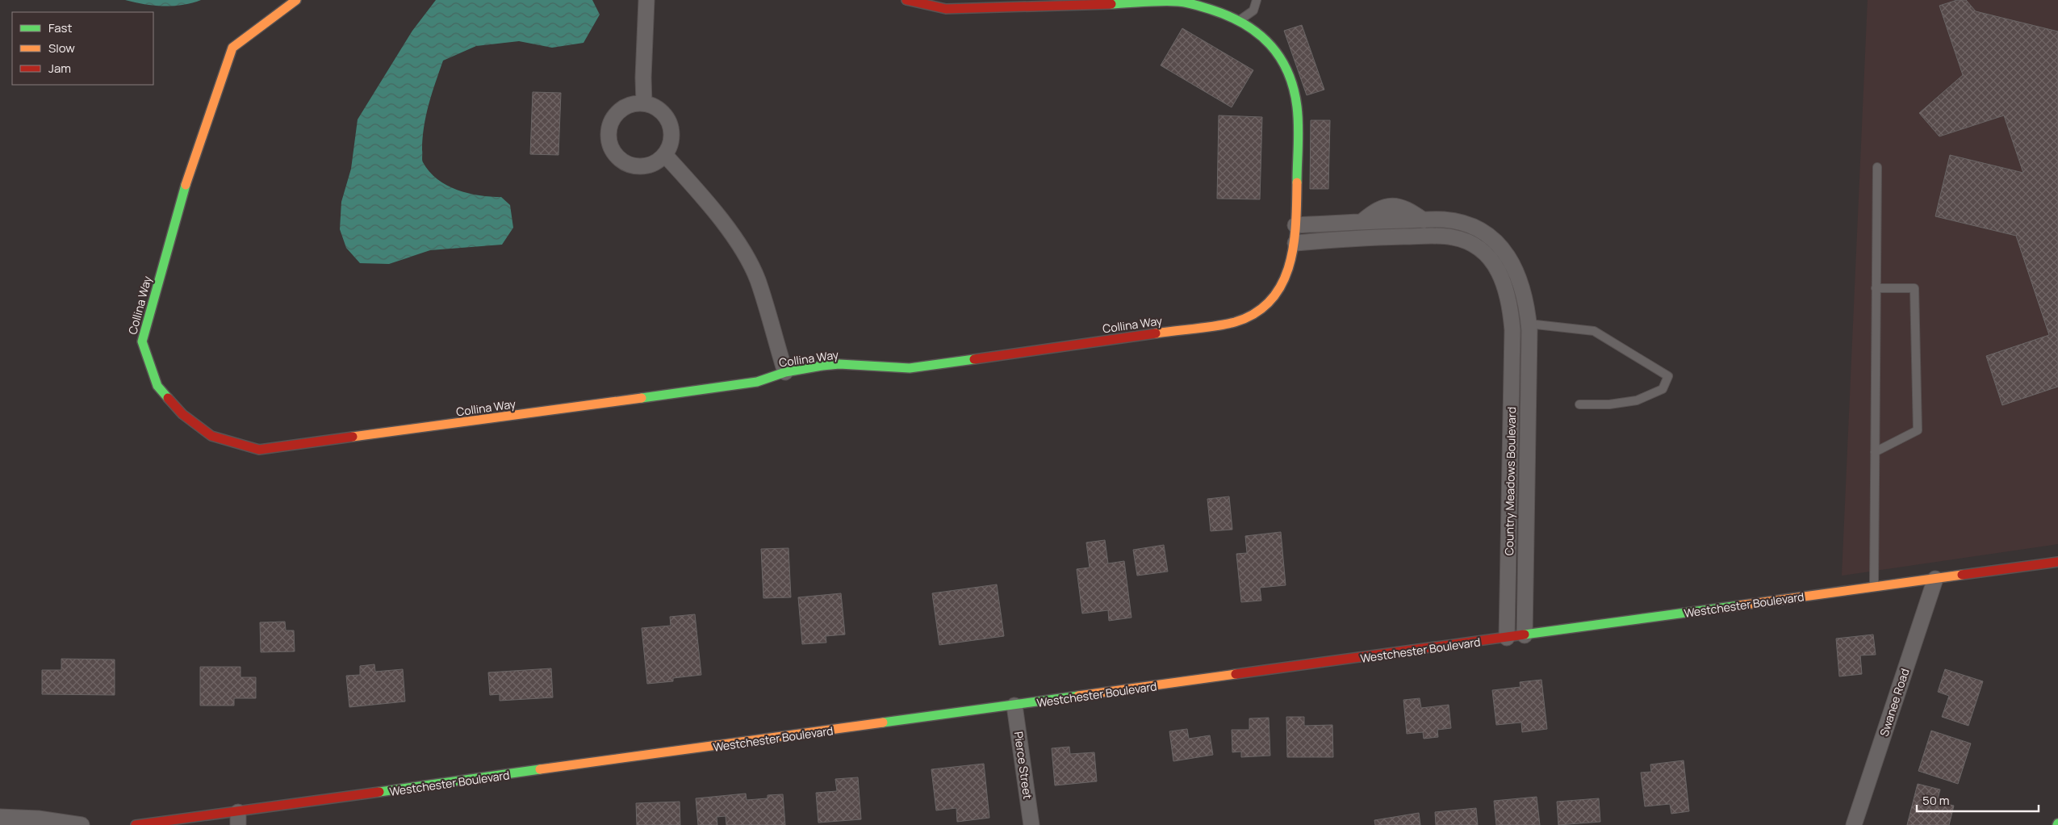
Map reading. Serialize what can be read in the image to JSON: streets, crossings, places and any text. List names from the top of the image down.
{
  "streets": {
    "street": [
      "Collina Way",
      "Country Meadows Boulevard",
      "Westchester Boulevard",
      "Swanee Road",
      "Pierce Street"
    ]
  },
  "crossings": [
    ["Collina Way", "Country Meadows Boulevard"],
    ["Country Meadows Boulevard", "Westchester Boulevard"],
    ["Westchester Boulevard", "Swanee Road"],
    ["Westchester Boulevard", "Pierce Street"]
  ],
  "legend": ["Fast", "Slow", "Jam"],
  "scale_bar": "50 m"
}
